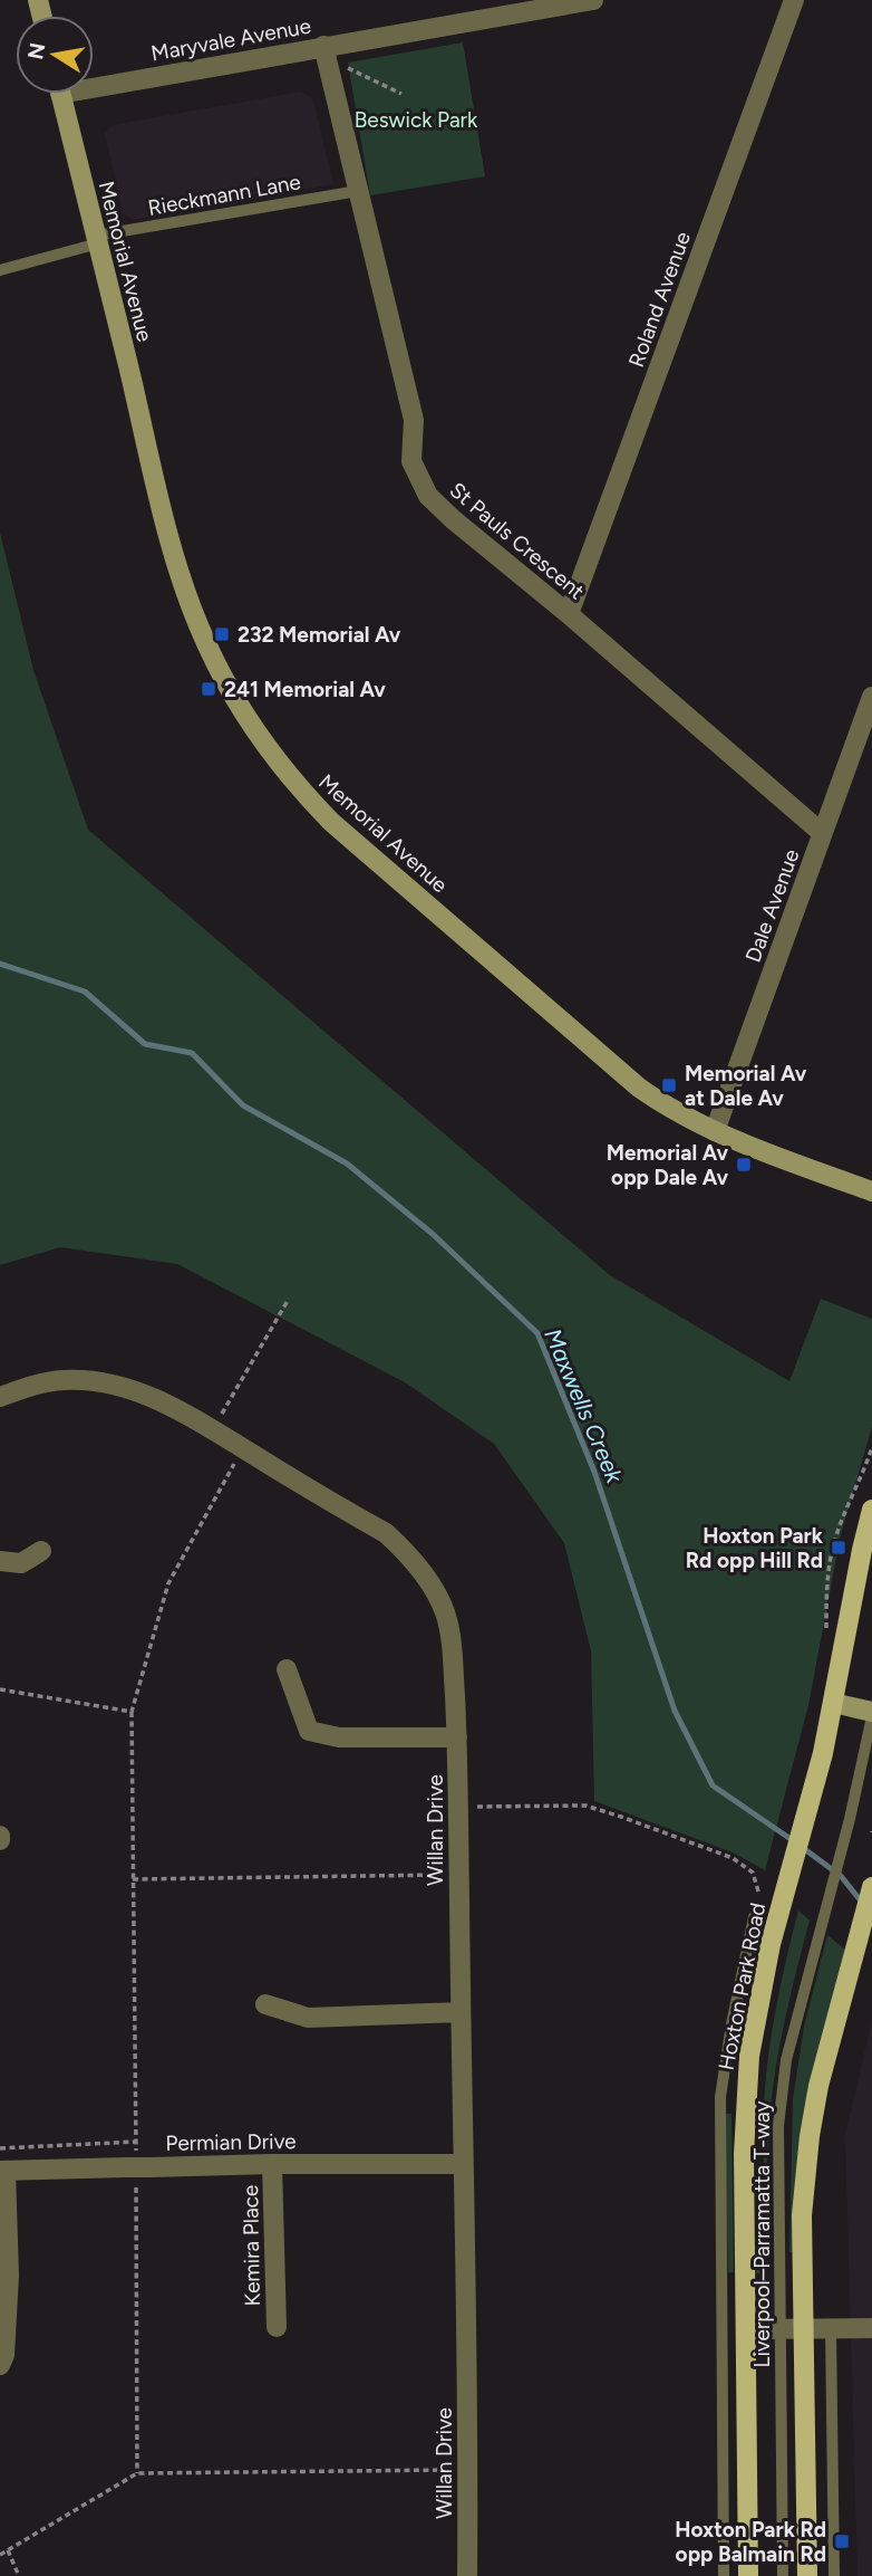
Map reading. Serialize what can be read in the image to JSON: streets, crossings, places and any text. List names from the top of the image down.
{
  "streets": {
    "main road": ["Hoxton Park Road"],
    "street": [
      "Maryvale Avenue",
      "Memorial Avenue",
      "Roland Avenue",
      "St Pauls Crescent",
      "Dale Avenue",
      "Willan Drive",
      "Permian Drive",
      "Kemira Place"
    ],
    "lane": ["Rieckmann Lane", "Liverpool–Parramatta T-way"]
  },
  "crossings": [
    ["Maryvale Avenue", "St Pauls Crescent"],
    ["Rieckmann Lane", "Memorial Avenue"],
    ["Rieckmann Lane", "St Pauls Crescent"],
    ["Memorial Avenue", "Dale Avenue"],
    ["Roland Avenue", "St Pauls Crescent"],
    ["St Pauls Crescent", "Dale Avenue"],
    ["Willan Drive", "Permian Drive"],
    ["Permian Drive", "Kemira Place"]
  ],
  "water": ["Maxwells Creek"],
  "parks": ["Beswick Park"],
  "places": {
    "transit": [
      "232 Memorial Av",
      "241 Memorial Av",
      "Memorial Av at Dale Av",
      "Memorial Av opp Dale Av",
      "Hoxton Park Rd opp Hill Rd",
      "Hoxton Park Rd opp Balmain Rd"
    ]
  },
  "north": "left"
}
